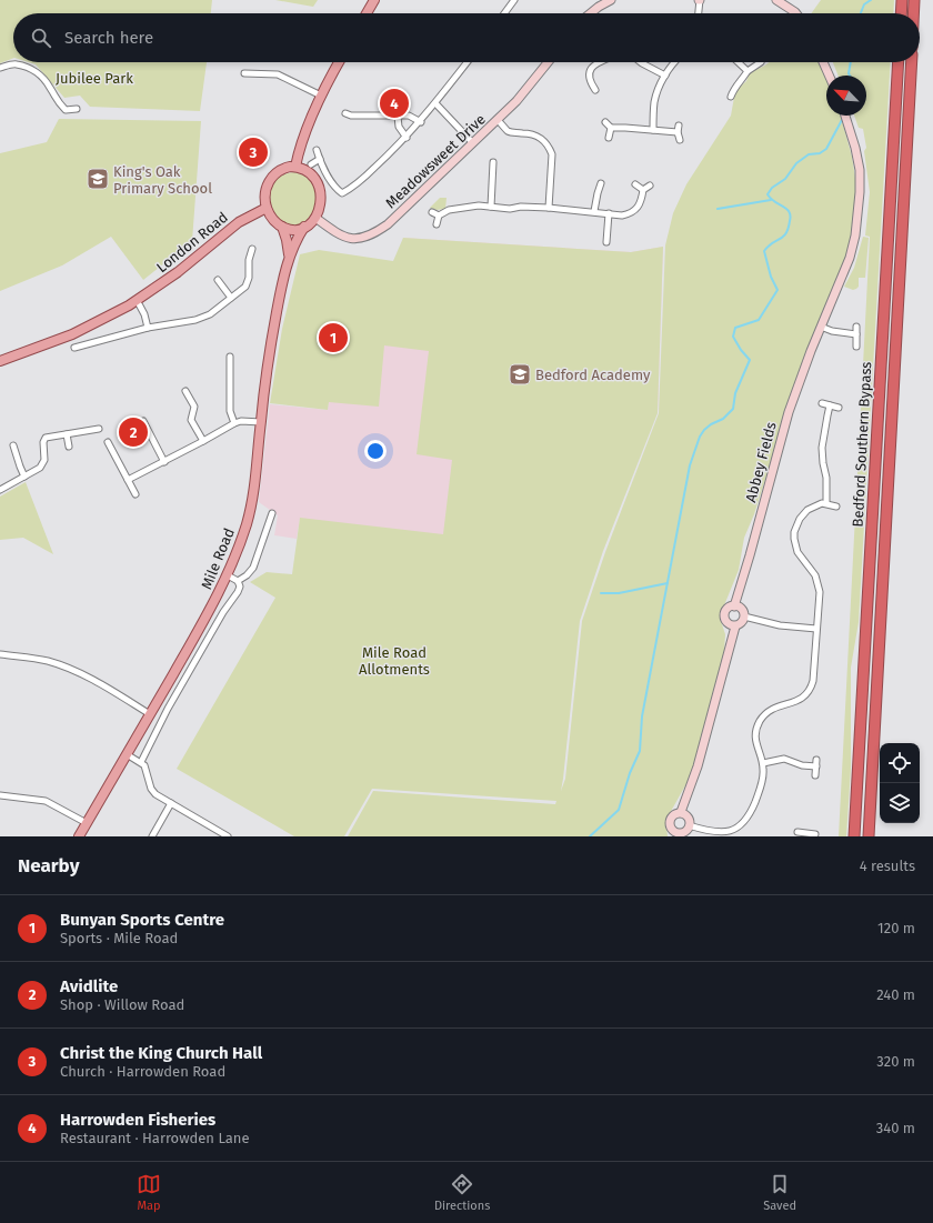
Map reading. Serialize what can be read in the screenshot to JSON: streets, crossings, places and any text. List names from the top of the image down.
{
  "streets": {
    "highway": ["Bedford Southern Bypass"],
    "main road": ["London Road", "Mile Road"],
    "street": ["Meadowsweet Drive", "Abbey Fields"]
  },
  "crossings": [
    ["Meadowsweet Drive", "London Road"],
    ["Meadowsweet Drive", "Mile Road"],
    ["London Road", "Mile Road"]
  ],
  "parks": ["Jubilee Park", "Mile Road Allotments"],
  "places": {
    "school or university": ["King's Oak Primary School", "Bedford Academy"]
  },
  "north": "top left",
  "page": {
    "search": "Search here",
    "pins": [
      "4",
      "3",
      "1",
      "2"
    ],
    "heading": ["Nearby", "4 results"],
    "list": [
      {
        "mark": "1",
        "name": "Bunyan Sports Centre",
        "note": "Sports · Mile Road",
        "value": "120 m"
      },
      {
        "mark": "2",
        "name": "Avidlite",
        "note": "Shop · Willow Road",
        "value": "240 m"
      },
      {
        "mark": "3",
        "name": "Christ the King Church Hall",
        "note": "Church · Harrowden Road",
        "value": "320 m"
      },
      {
        "mark": "4",
        "name": "Harrowden Fisheries",
        "note": "Restaurant · Harrowden Lane",
        "value": "340 m"
      }
    ],
    "nav": ["Map", "Directions", "Saved"]
  }
}
